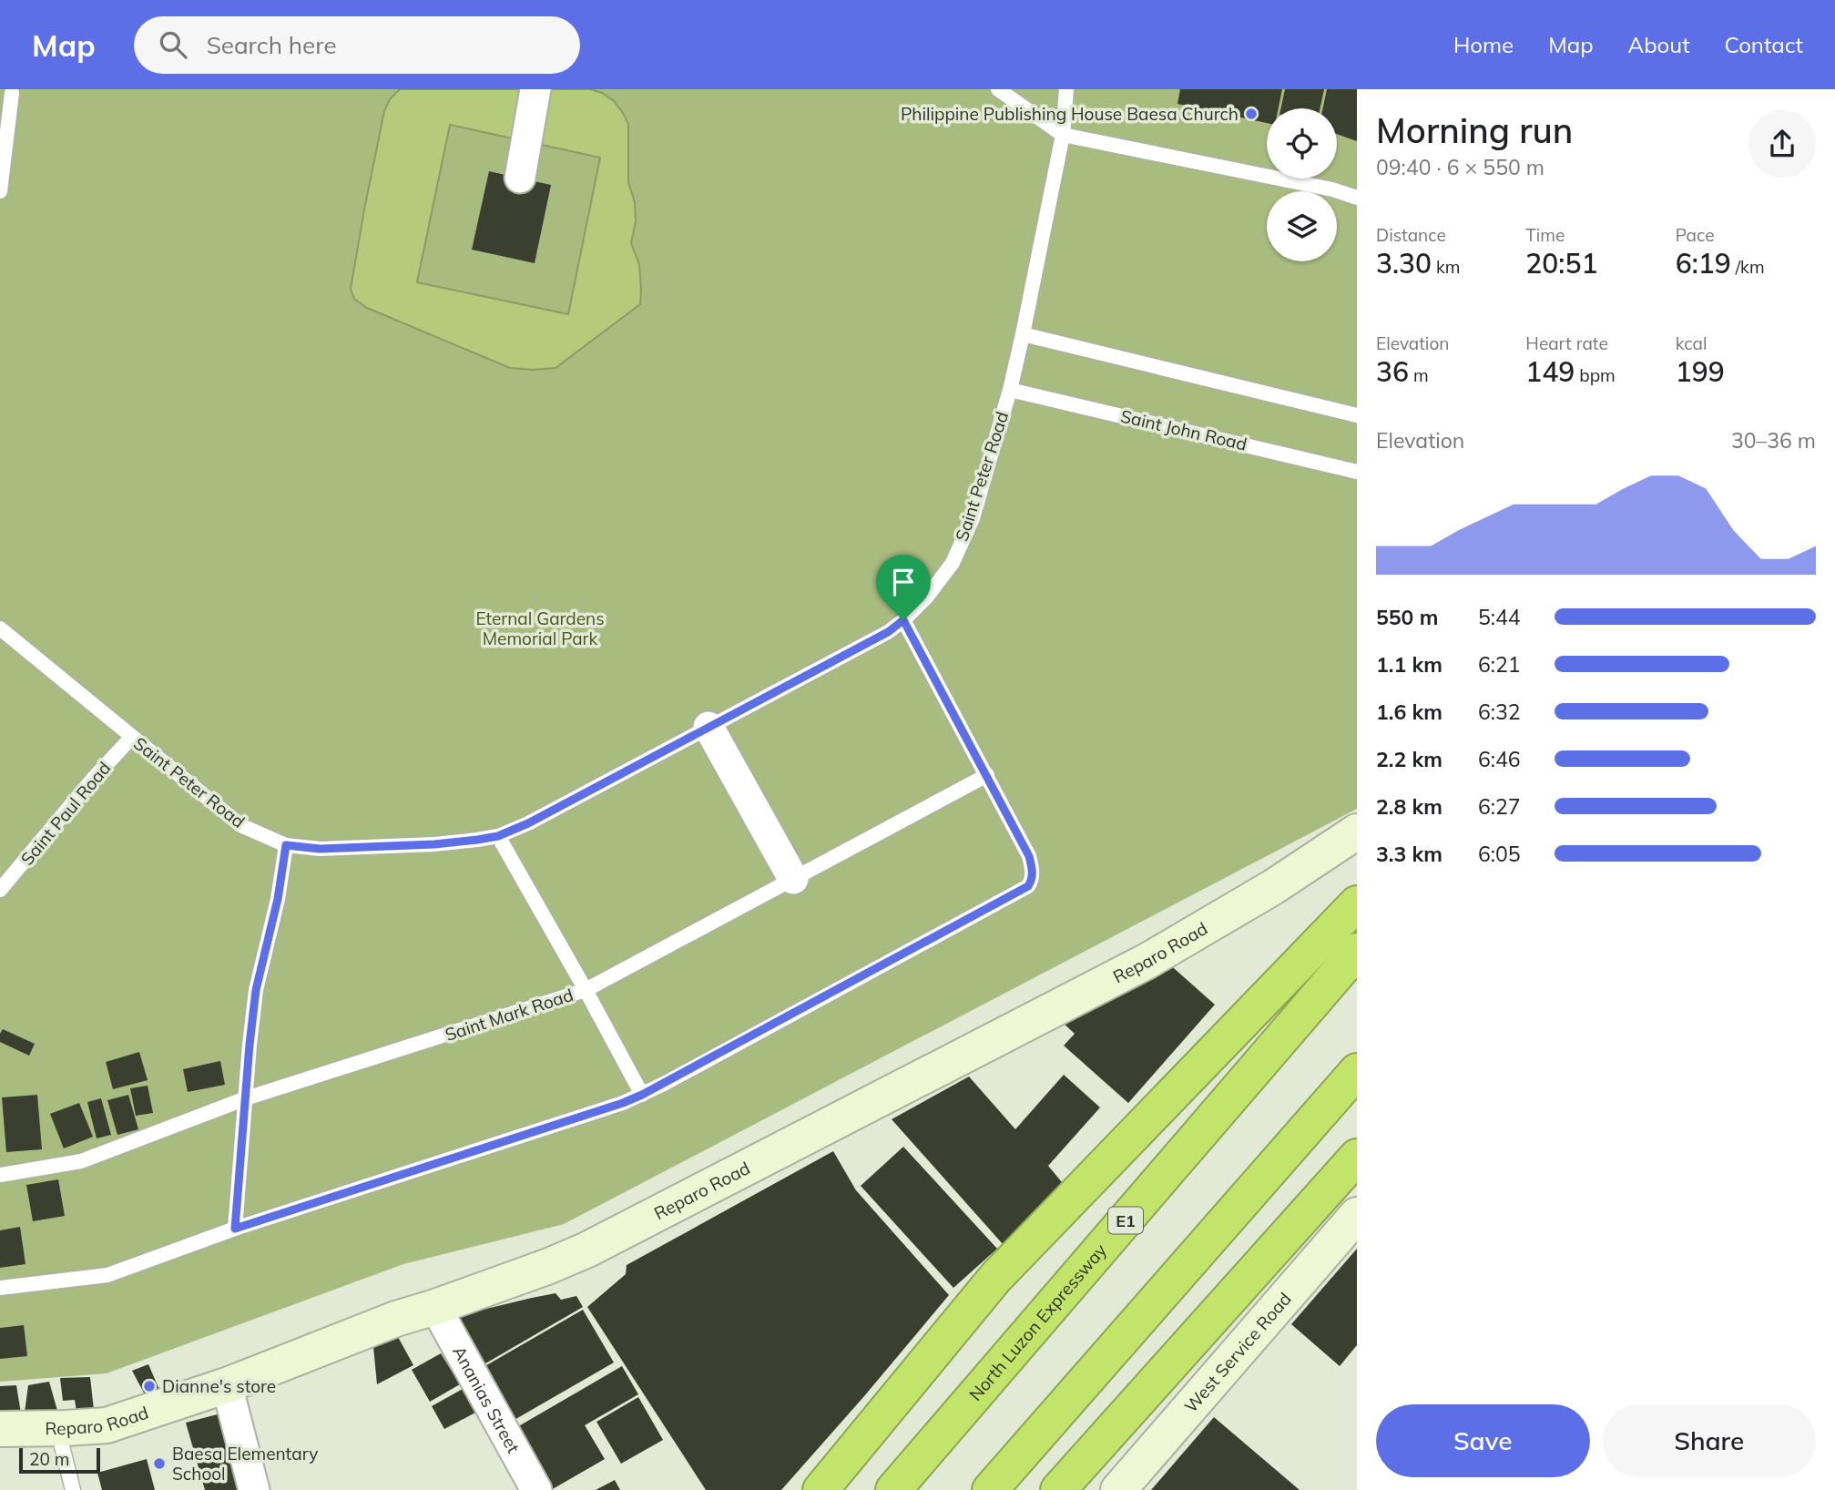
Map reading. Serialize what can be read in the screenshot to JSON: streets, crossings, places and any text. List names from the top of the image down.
{
  "streets": {
    "highway": ["E1", "North Luzon Expressway"],
    "street": ["Reparo Road", "West Service Road", "Ananias Street"],
    "lane": [
      "Saint John Road",
      "Saint Peter Road",
      "Saint Paul Road",
      "Saint Mark Road"
    ]
  },
  "crossings": [
    ["Saint John Road", "Saint Peter Road"],
    ["Saint Peter Road", "Saint Paul Road"],
    ["Reparo Road", "Ananias Street"]
  ],
  "parks": ["Eternal Gardens Memorial Park"],
  "places": ["Philippine Publishing House Baesa Church", "Dianne's store", "Baesa Elementary School"],
  "scale_bar": "20 m",
  "page": {
    "header": "Map",
    "search": "Search here",
    "nav": [
      "Home",
      "Map",
      "About",
      "Contact"
    ],
    "heading": ["Morning run", "09:40 · 6 × 550 m"],
    "stats": [
      ["Distance", "3.30 km"],
      ["Time", "20:51"],
      ["Pace", "6:19 /km"],
      ["Elevation", "36 m"],
      ["Heart rate", "149 bpm"],
      ["kcal", "199"]
    ],
    "chart": ["Elevation", "30–36 m"],
    "list": [
      {
        "name": "550 m",
        "note": "5:44"
      },
      {
        "name": "1.1 km",
        "note": "6:21"
      },
      {
        "name": "1.6 km",
        "note": "6:32"
      },
      {
        "name": "2.2 km",
        "note": "6:46"
      },
      {
        "name": "2.8 km",
        "note": "6:27"
      },
      {
        "name": "3.3 km",
        "note": "6:05"
      }
    ],
    "buttons": ["Save", "Share"],
    "scale": "20 m"
  }
}
